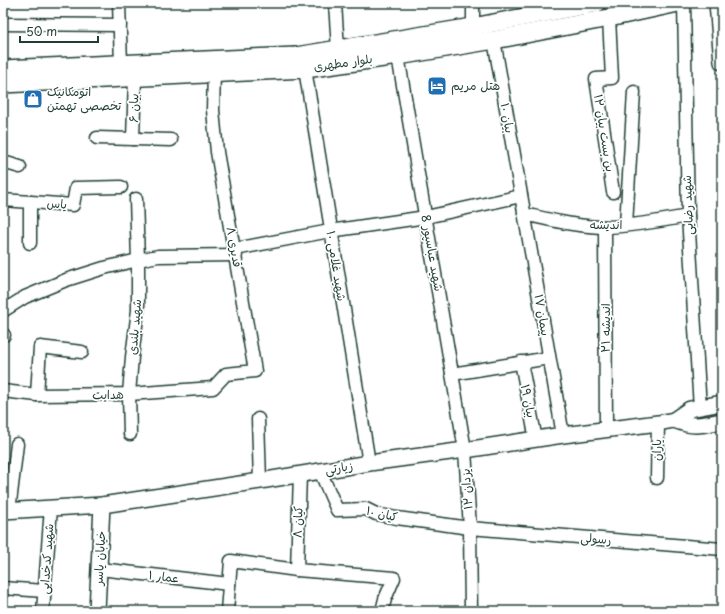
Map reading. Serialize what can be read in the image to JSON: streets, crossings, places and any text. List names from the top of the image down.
{
  "streets": {
    "main road": ["بلوار مطهری"],
    "street": [
      "بیان ۶",
      "بیان ۱۰",
      "بن بست بیان ۱۲",
      "یاس",
      "شهید رضایی",
      "اندیشه",
      "قدیری ۸",
      "شهید عباسپور 8",
      "شهید غلامی ۱۰",
      "پیمان ۱۷",
      "شهید بلندی",
      "اندیشه ۲۱",
      "هدایت",
      "بیان ۱۹",
      "یاران",
      "زیارتی",
      "یزدان ۱۲",
      "کیان ۱۰",
      "کیان ۸",
      "رسولی",
      "خیابان یاسر",
      "شهید کدخدایی",
      "عمار ۱"
    ]
  },
  "crossings": [
    ["بلوار مطهری", "بیان ۶"],
    ["بلوار مطهری", "بیان ۱۰"],
    ["بلوار مطهری", "بن بست بیان ۱۲"],
    ["بلوار مطهری", "قدیری ۸"],
    ["بلوار مطهری", "شهید عباسپور 8"],
    ["بلوار مطهری", "شهید غلامی ۱۰"],
    ["بیان ۱۰", "پیمان ۱۷"],
    ["شهید رضایی", "اندیشه"],
    ["شهید رضایی", "زیارتی"],
    ["اندیشه", "پیمان ۱۷"],
    ["اندیشه", "اندیشه ۲۱"],
    ["قدیری ۸", "هدایت"],
    ["شهید عباسپور 8", "زیارتی"],
    ["شهید عباسپور 8", "یزدان ۱۲"],
    ["شهید غلامی ۱۰", "زیارتی"],
    ["پیمان ۱۷", "زیارتی"],
    ["شهید بلندی", "هدایت"],
    ["اندیشه ۲۱", "زیارتی"],
    ["بیان ۱۹", "زیارتی"],
    ["یاران", "زیارتی"],
    ["زیارتی", "یزدان ۱۲"],
    ["زیارتی", "کیان ۱۰"],
    ["زیارتی", "کیان ۸"],
    ["زیارتی", "خیابان یاسر"],
    ["زیارتی", "شهید کدخدایی"],
    ["یزدان ۱۲", "کیان ۱۰"],
    ["یزدان ۱۲", "رسولی"],
    ["کیان ۱۰", "رسولی"],
    ["خیابان یاسر", "عمار ۱"]
  ],
  "places": {
    "hotel": ["هتل مریم"],
    "shop": ["اتومکانیک تخصصی تهمتن"]
  },
  "scale_bar": "50 m"
}
